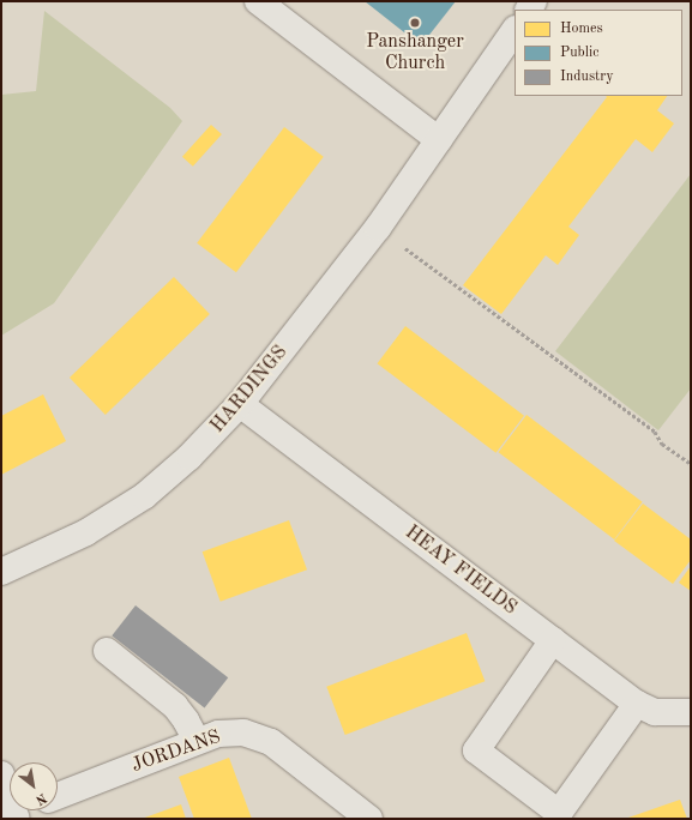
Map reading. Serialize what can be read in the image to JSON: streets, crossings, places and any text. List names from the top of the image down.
{
  "streets": {
    "street": ["HARDINGS", "HEAY FIELDS", "JORDANS"]
  },
  "crossings": [
    ["HARDINGS", "HEAY FIELDS"]
  ],
  "places": ["Panshanger Church"],
  "legend": ["Homes", "Public", "Industry"],
  "north": "bottom right"
}
